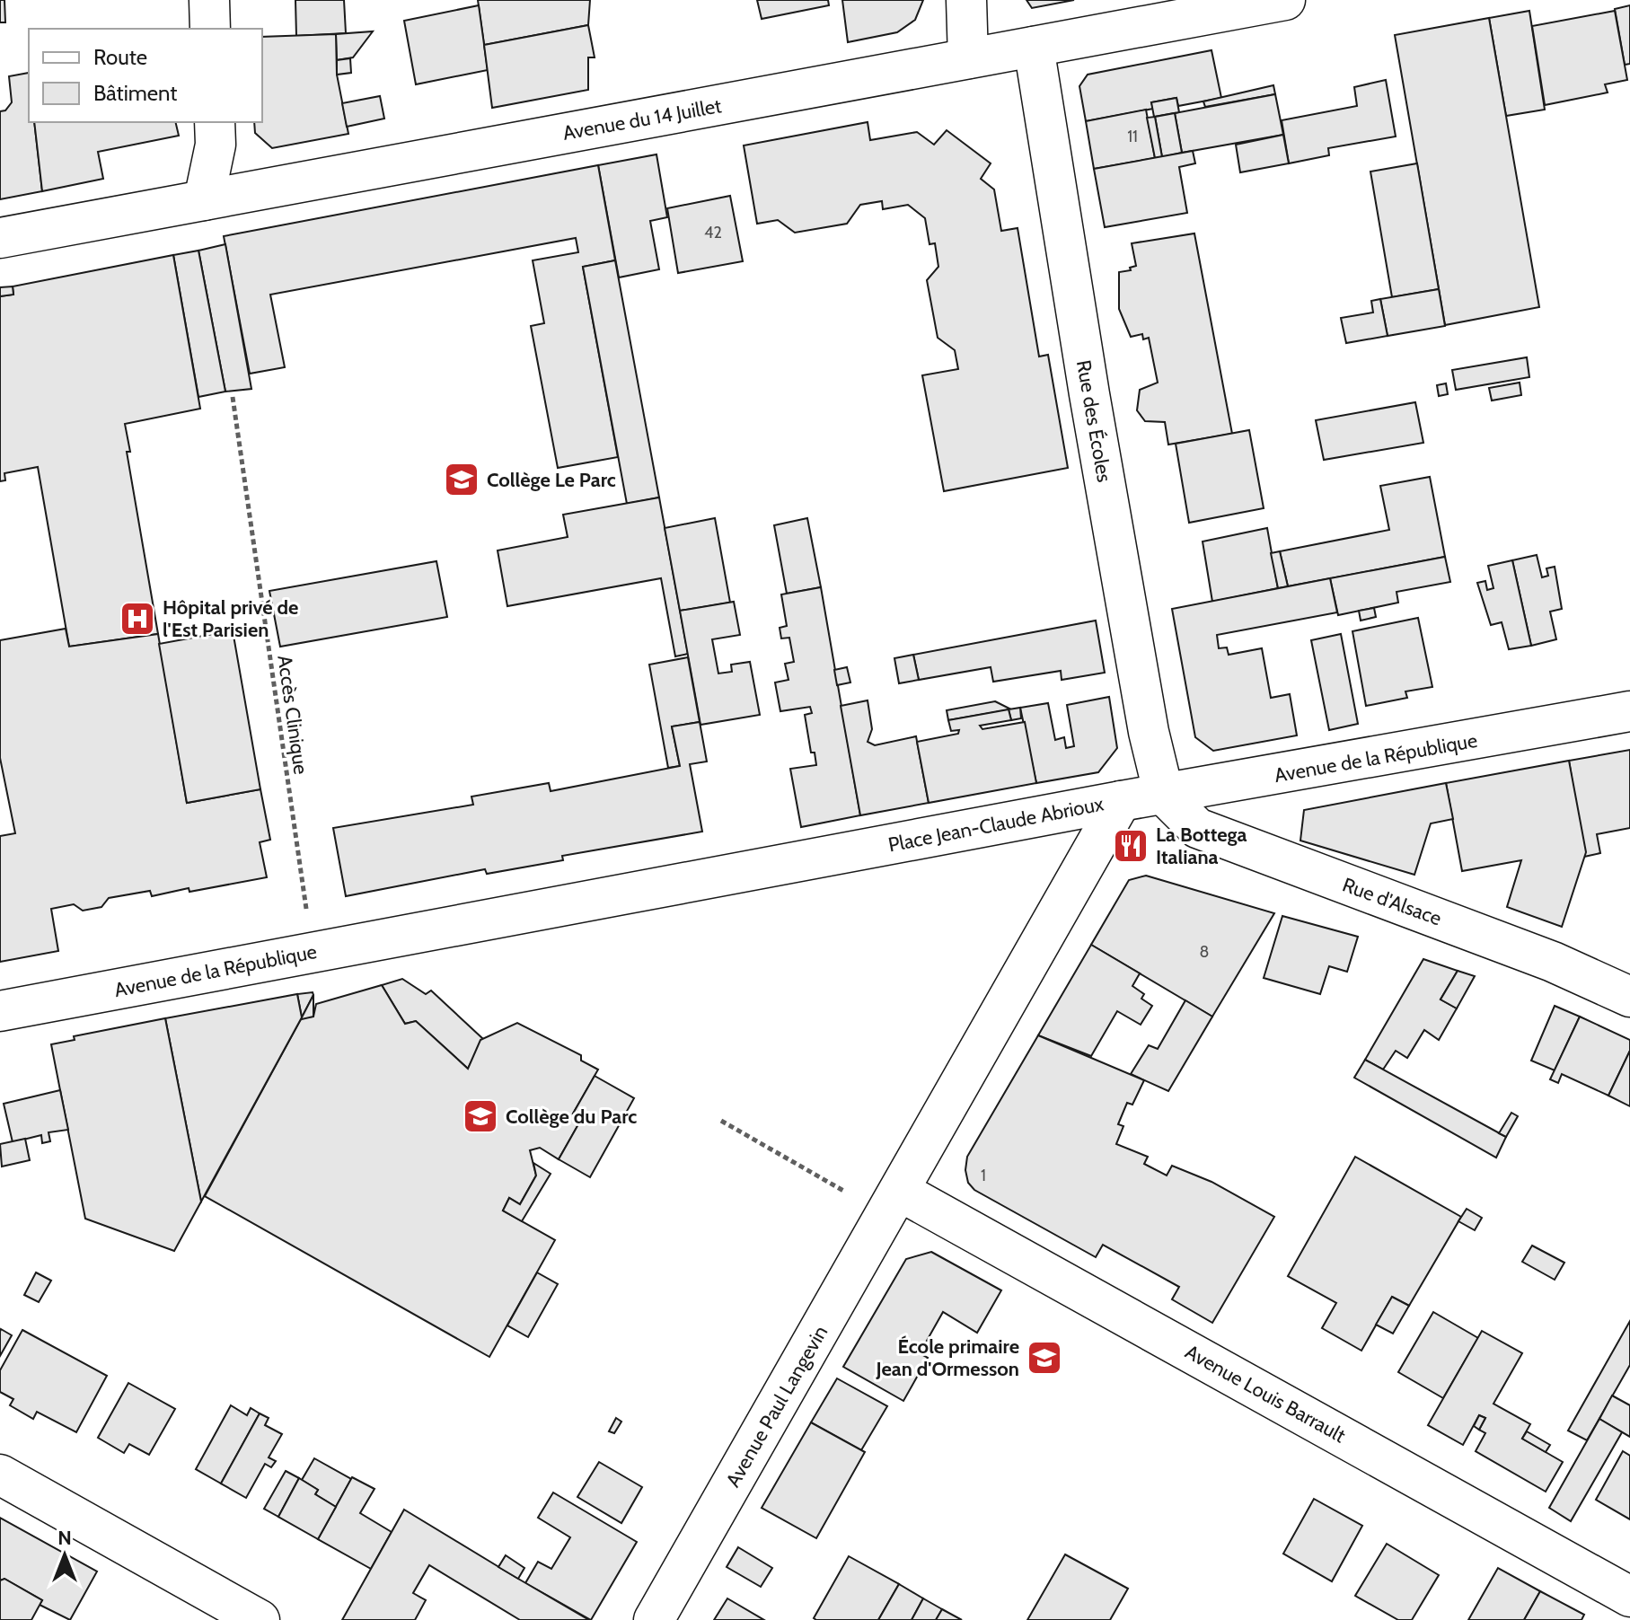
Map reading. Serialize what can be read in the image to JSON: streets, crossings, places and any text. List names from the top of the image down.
{
  "streets": {
    "street": [
      "Avenue du 14 Juillet",
      "Rue des Écoles",
      "Avenue de la République",
      "Place Jean-Claude Abrioux",
      "Rue d'Alsace",
      "Avenue Louis Barrault",
      "Avenue Paul Langevin"
    ],
    "path": ["Accès Clinique"]
  },
  "crossings": [
    ["Avenue du 14 Juillet", "Rue des Écoles"],
    ["Rue des Écoles", "Avenue de la République"],
    ["Rue des Écoles", "Rue d'Alsace"],
    ["Accès Clinique", "Avenue de la République"],
    ["Avenue de la République", "Place Jean-Claude Abrioux"],
    ["Avenue de la République", "Rue d'Alsace"],
    ["Place Jean-Claude Abrioux", "Avenue Louis Barrault"],
    ["Place Jean-Claude Abrioux", "Avenue Paul Langevin"],
    ["Avenue Louis Barrault", "Avenue Paul Langevin"]
  ],
  "places": {
    "school or university": ["Collège Le Parc", "Collège du Parc", "École primaire Jean d'Ormesson"],
    "hospital": ["Hôpital privé de l'Est Parisien"],
    "restaurant": ["La Bottega Italiana"]
  },
  "house_numbers": [
    "11",
    "42",
    "8",
    "1"
  ],
  "legend": ["Route", "Bâtiment"],
  "north": "top"
}
